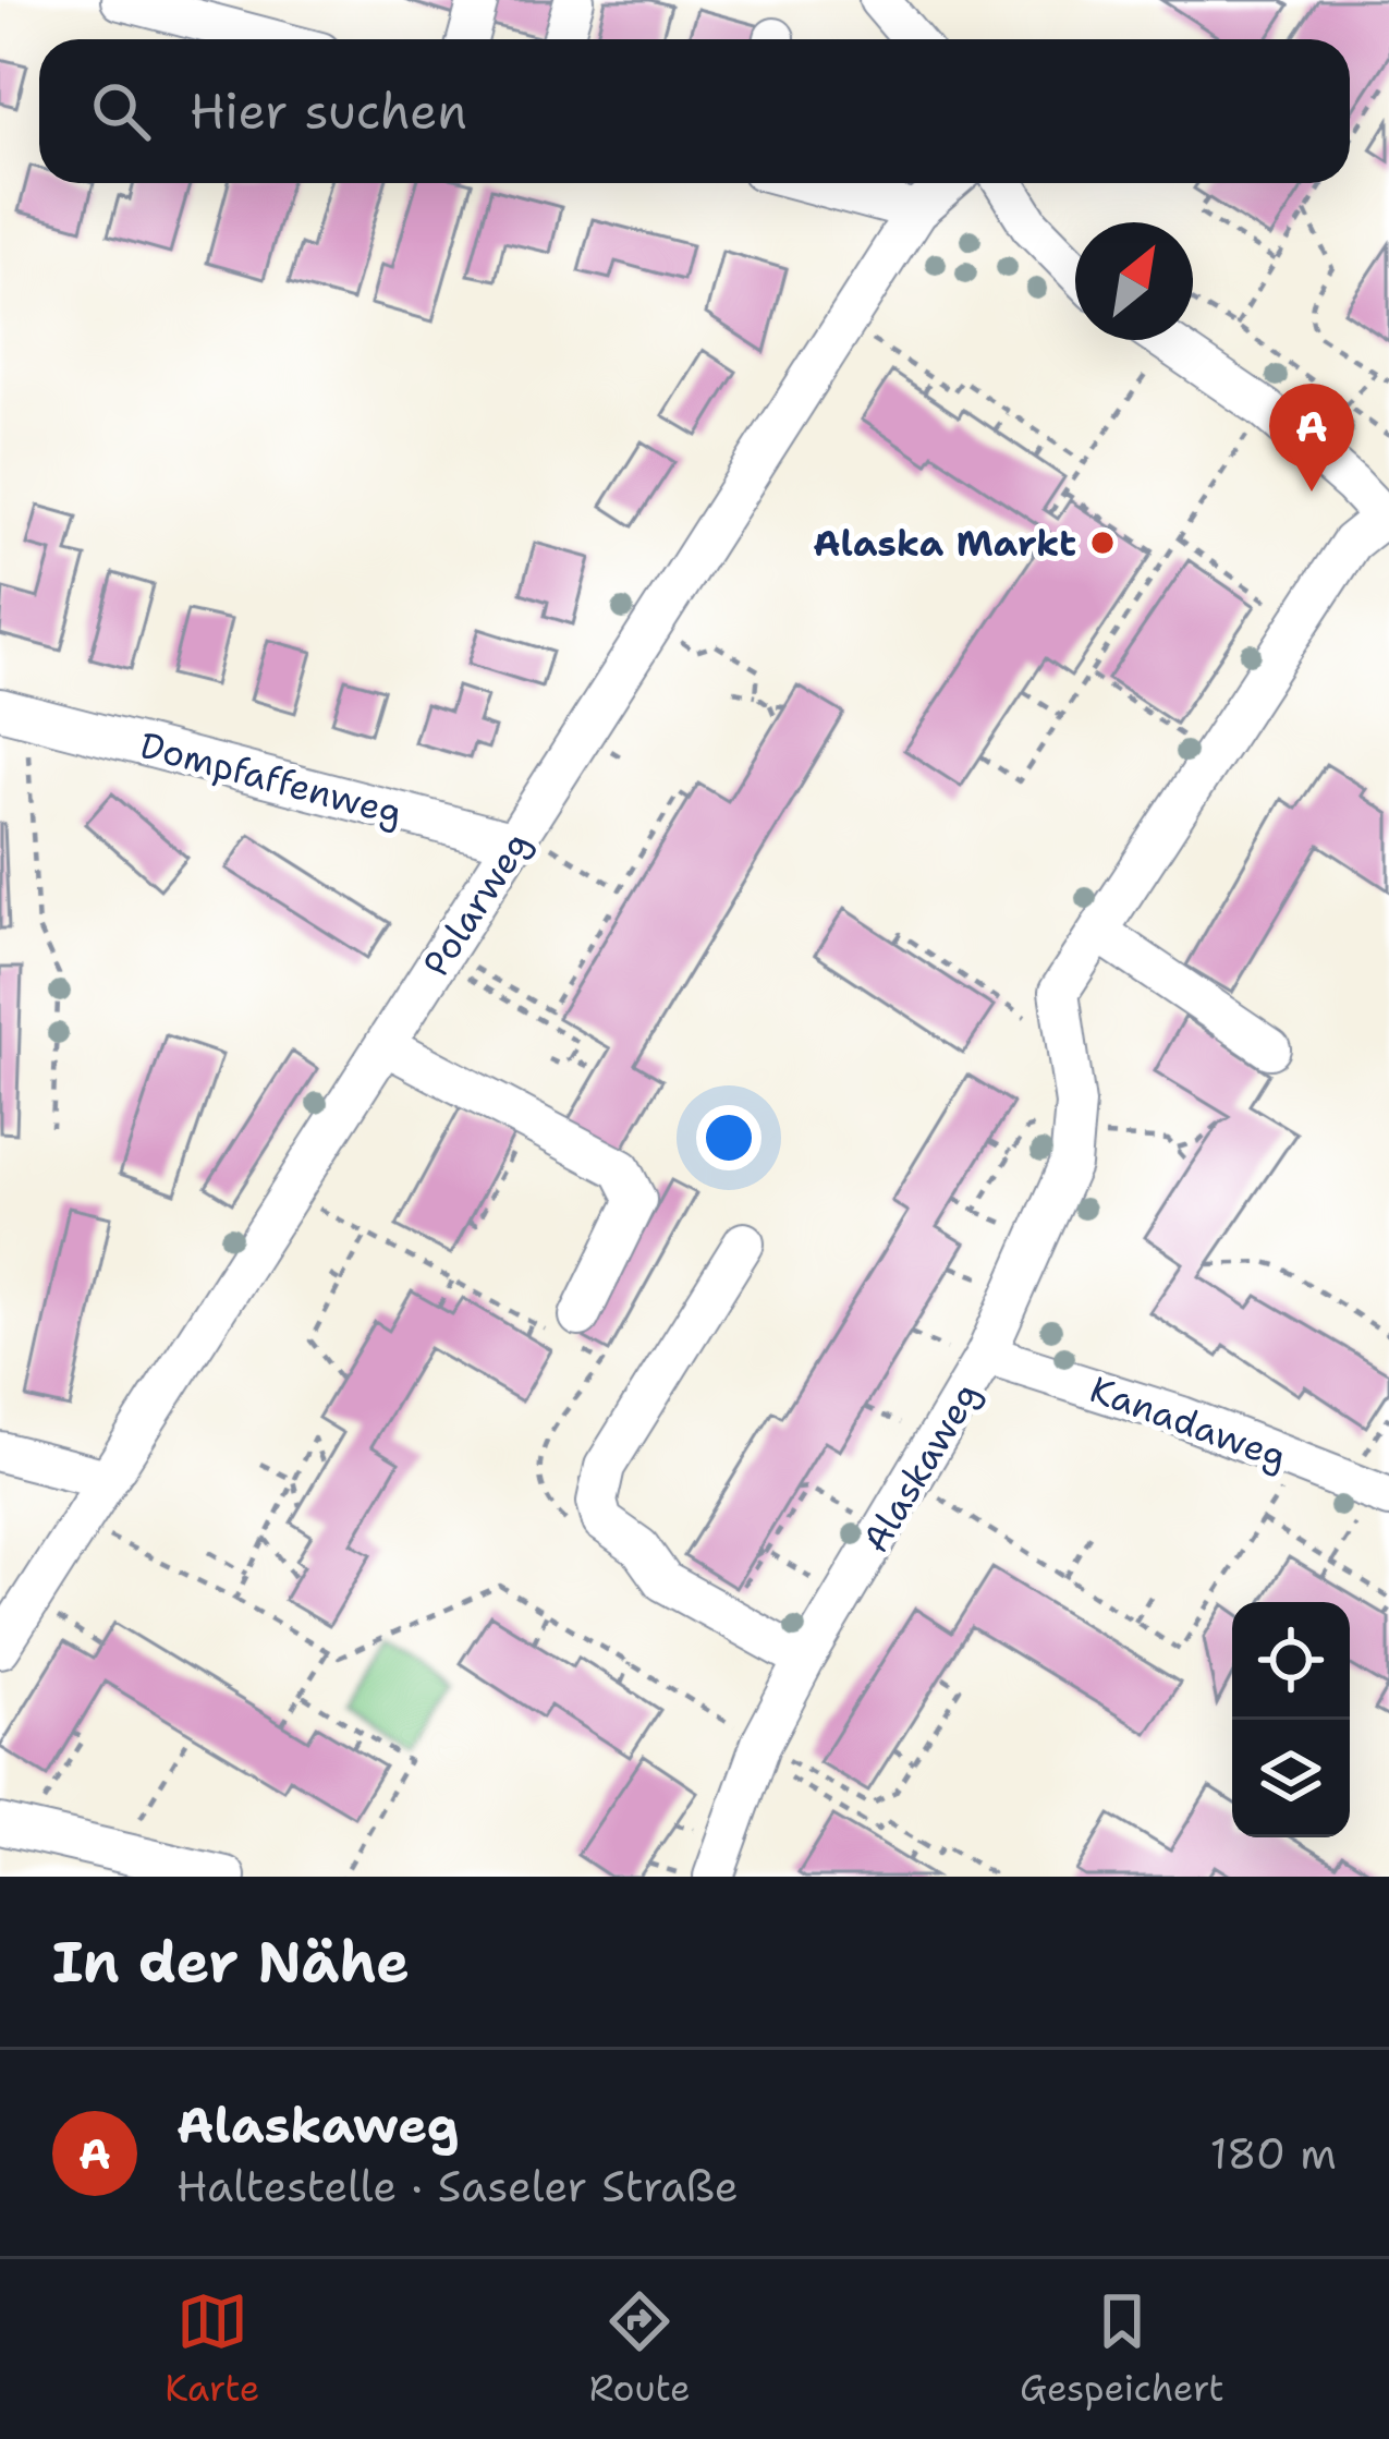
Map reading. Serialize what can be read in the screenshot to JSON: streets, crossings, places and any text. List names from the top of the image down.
{
  "streets": {
    "street": [
      "Dompfaffenweg",
      "Polarweg",
      "Kanadaweg",
      "Alaskaweg"
    ]
  },
  "crossings": [
    ["Dompfaffenweg", "Polarweg"],
    ["Kanadaweg", "Alaskaweg"]
  ],
  "places": ["Alaska Markt"],
  "north": "top right",
  "page": {
    "search": "Hier suchen",
    "pins": "A",
    "heading": "In der Nähe",
    "list": [
      {
        "mark": "A",
        "name": "Alaskaweg",
        "note": "Haltestelle · Saseler Straße",
        "value": "180 m"
      }
    ],
    "nav": ["Karte", "Route", "Gespeichert"]
  }
}
